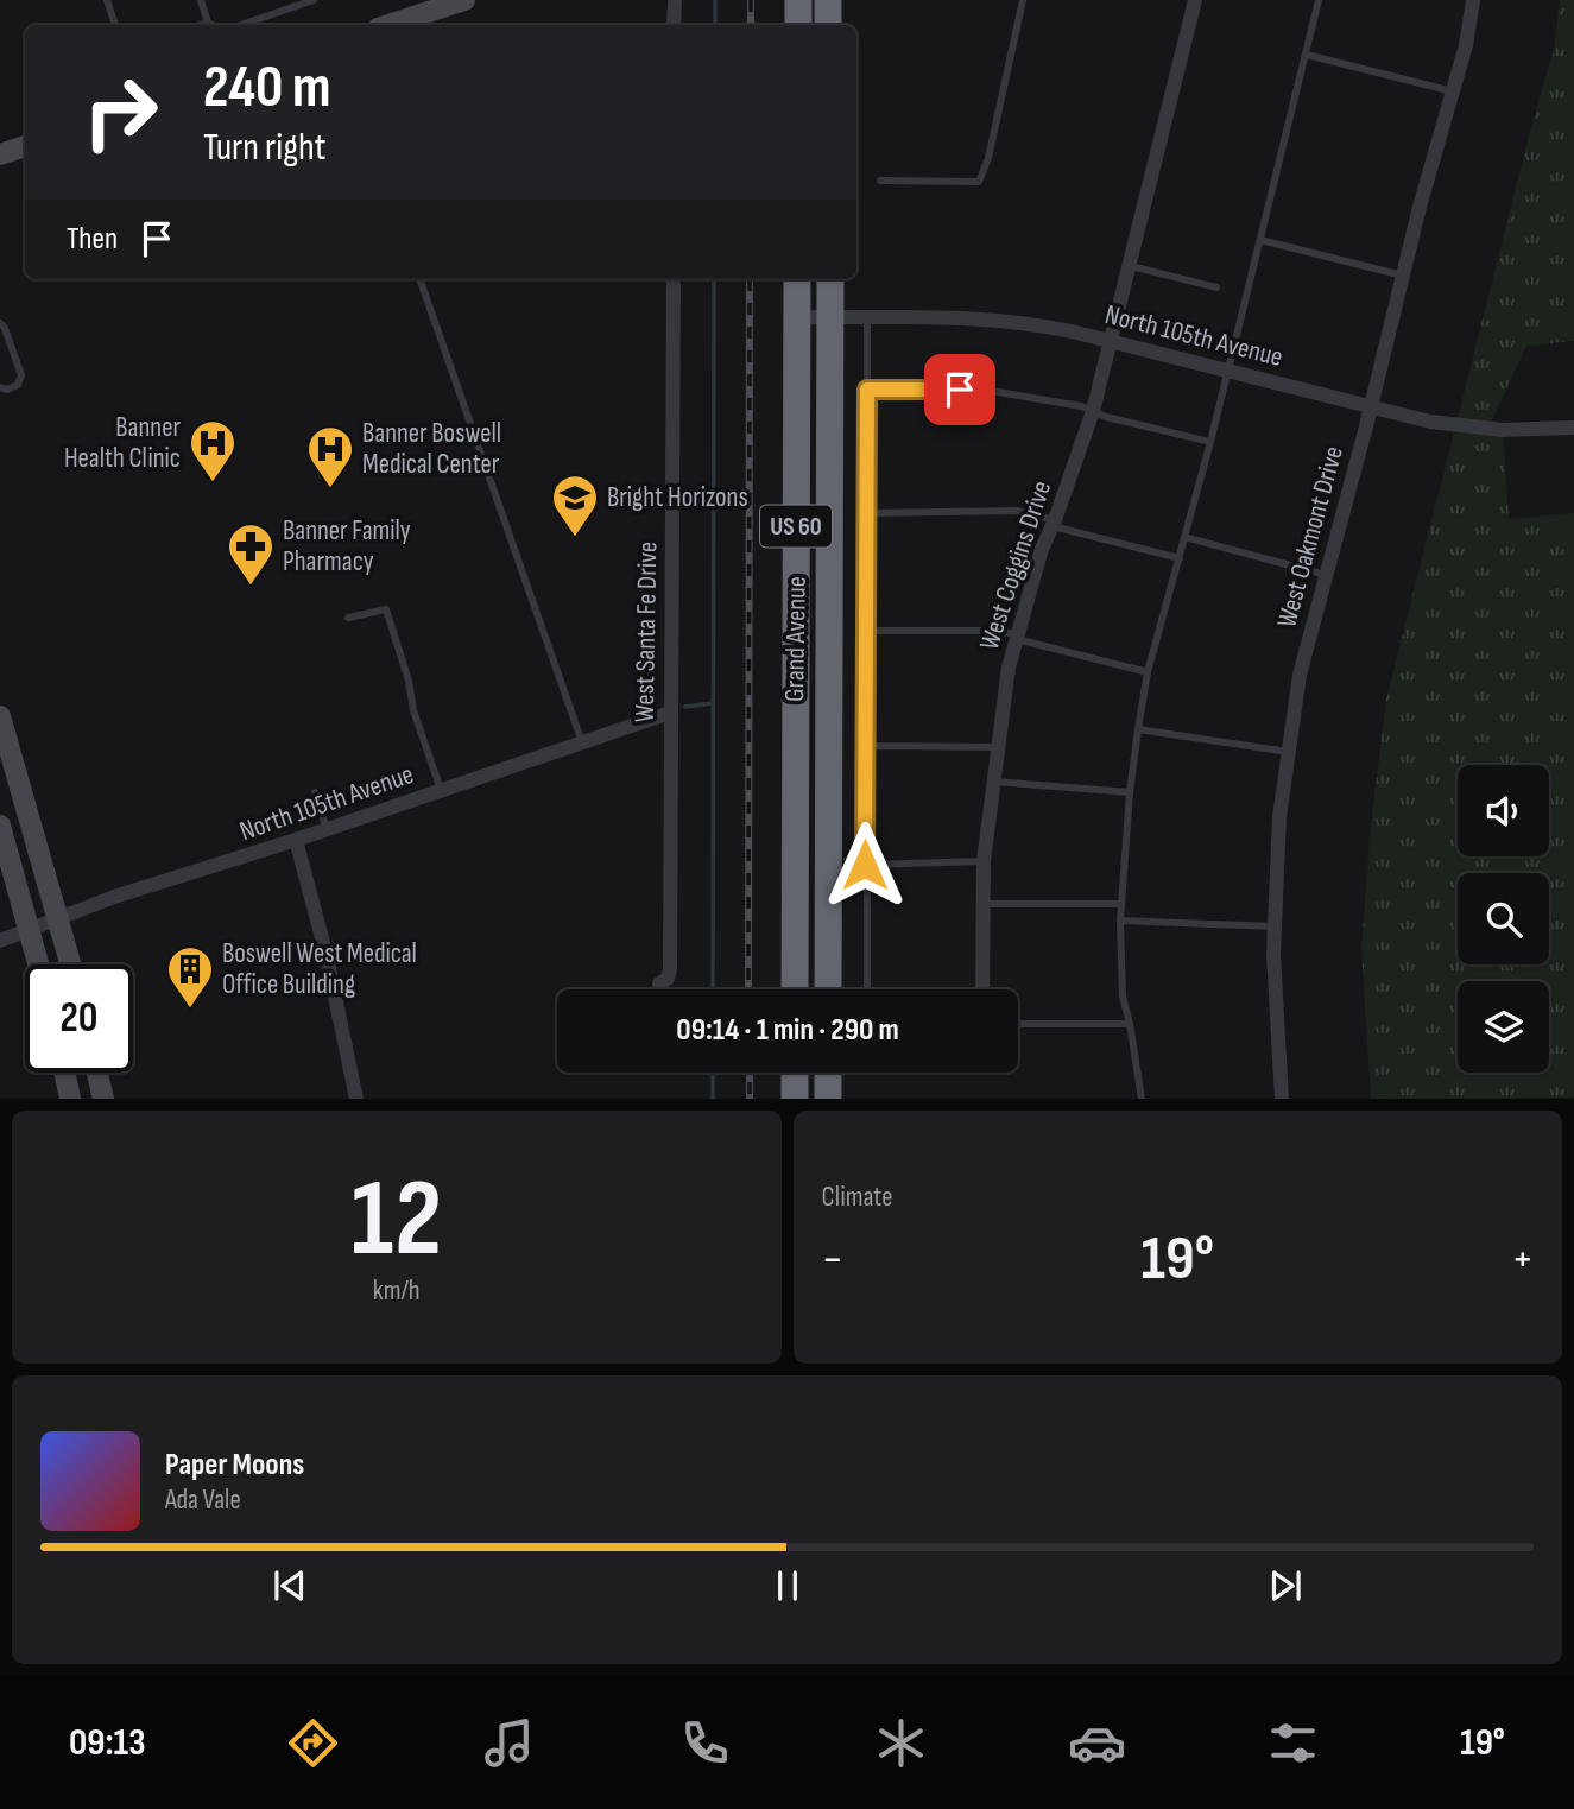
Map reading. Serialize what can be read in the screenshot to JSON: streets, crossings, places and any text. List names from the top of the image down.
{
  "streets": {
    "highway": ["US 60", "Grand Avenue"],
    "street": [
      "North 105th Avenue",
      "West Oakmont Drive",
      "West Coggins Drive",
      "West Santa Fe Drive"
    ]
  },
  "crossings": [
    ["North 105th Avenue", "West Oakmont Drive"],
    ["North 105th Avenue", "West Coggins Drive"],
    ["North 105th Avenue", "West Santa Fe Drive"],
    ["North 105th Avenue", "Grand Avenue"]
  ],
  "places": {
    "hospital": ["Banner Health Clinic", "Banner Boswell Medical Center"],
    "school or university": ["Bright Horizons"],
    "pharmacy": ["Banner Family Pharmacy"],
    "building": ["Boswell West Medical Office Building"]
  },
  "page": {
    "turn": ["240 m", "Turn right"],
    "then": "Then",
    "limit": "20",
    "trip": "09:14 · 1 min · 290 m",
    "tile": [
      ["12", "km/h"],
      "Climate"
    ],
    "heat": ["−", "19°", "+"],
    "song": ["Paper Moons", "Ada Vale"],
    "tabs": ["09:13", "19°"]
  }
}
